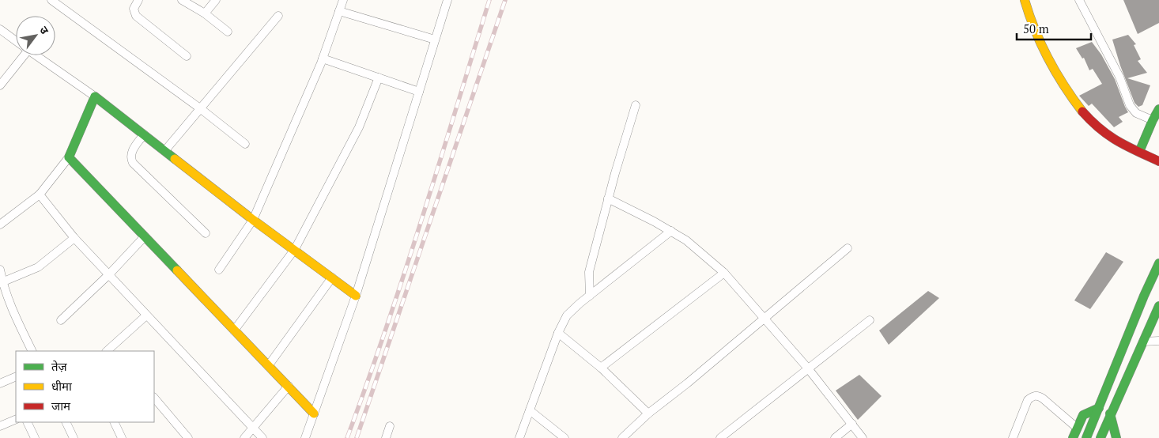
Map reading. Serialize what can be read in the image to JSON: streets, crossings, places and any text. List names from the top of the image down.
{
  "legend": ["तेज़", "धीमा", "जाम"],
  "scale_bar": "50 m",
  "north": "top right"
}
